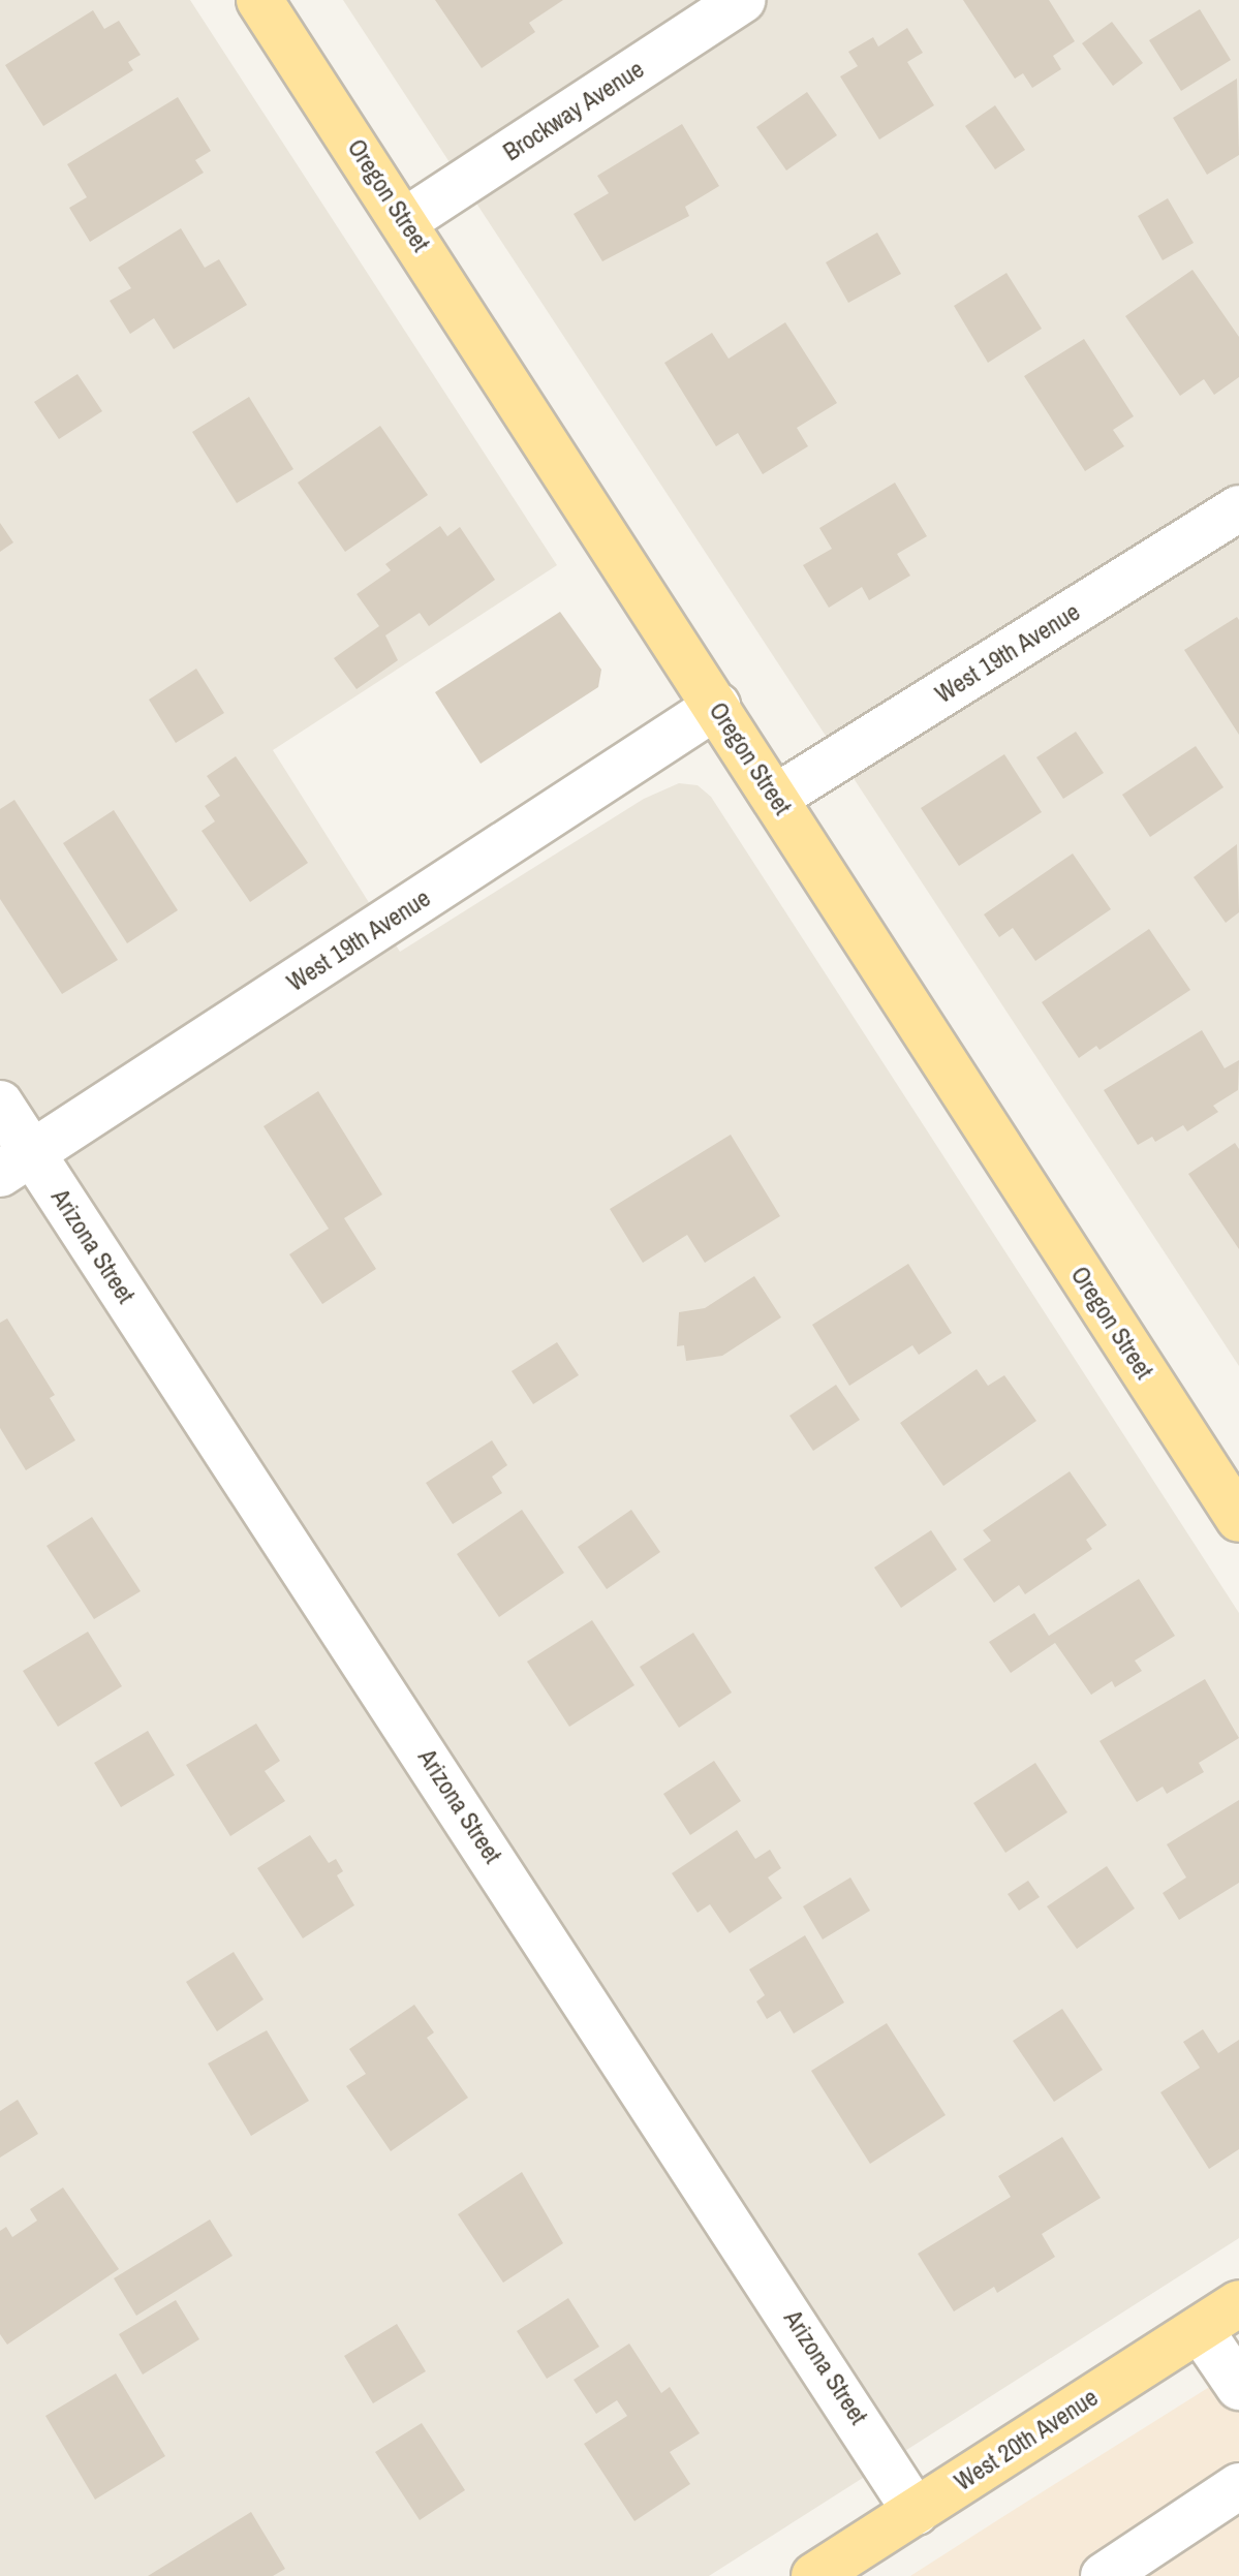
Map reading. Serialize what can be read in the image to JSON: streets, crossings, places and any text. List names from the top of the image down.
{
  "streets": {
    "main road": ["Oregon Street", "West 20th Avenue"],
    "street": ["Brockway Avenue", "West 19th Avenue", "Arizona Street"]
  },
  "crossings": [
    ["Brockway Avenue", "Oregon Street"],
    ["Oregon Street", "West 19th Avenue"],
    ["West 19th Avenue", "Arizona Street"],
    ["Arizona Street", "West 20th Avenue"]
  ]
}
